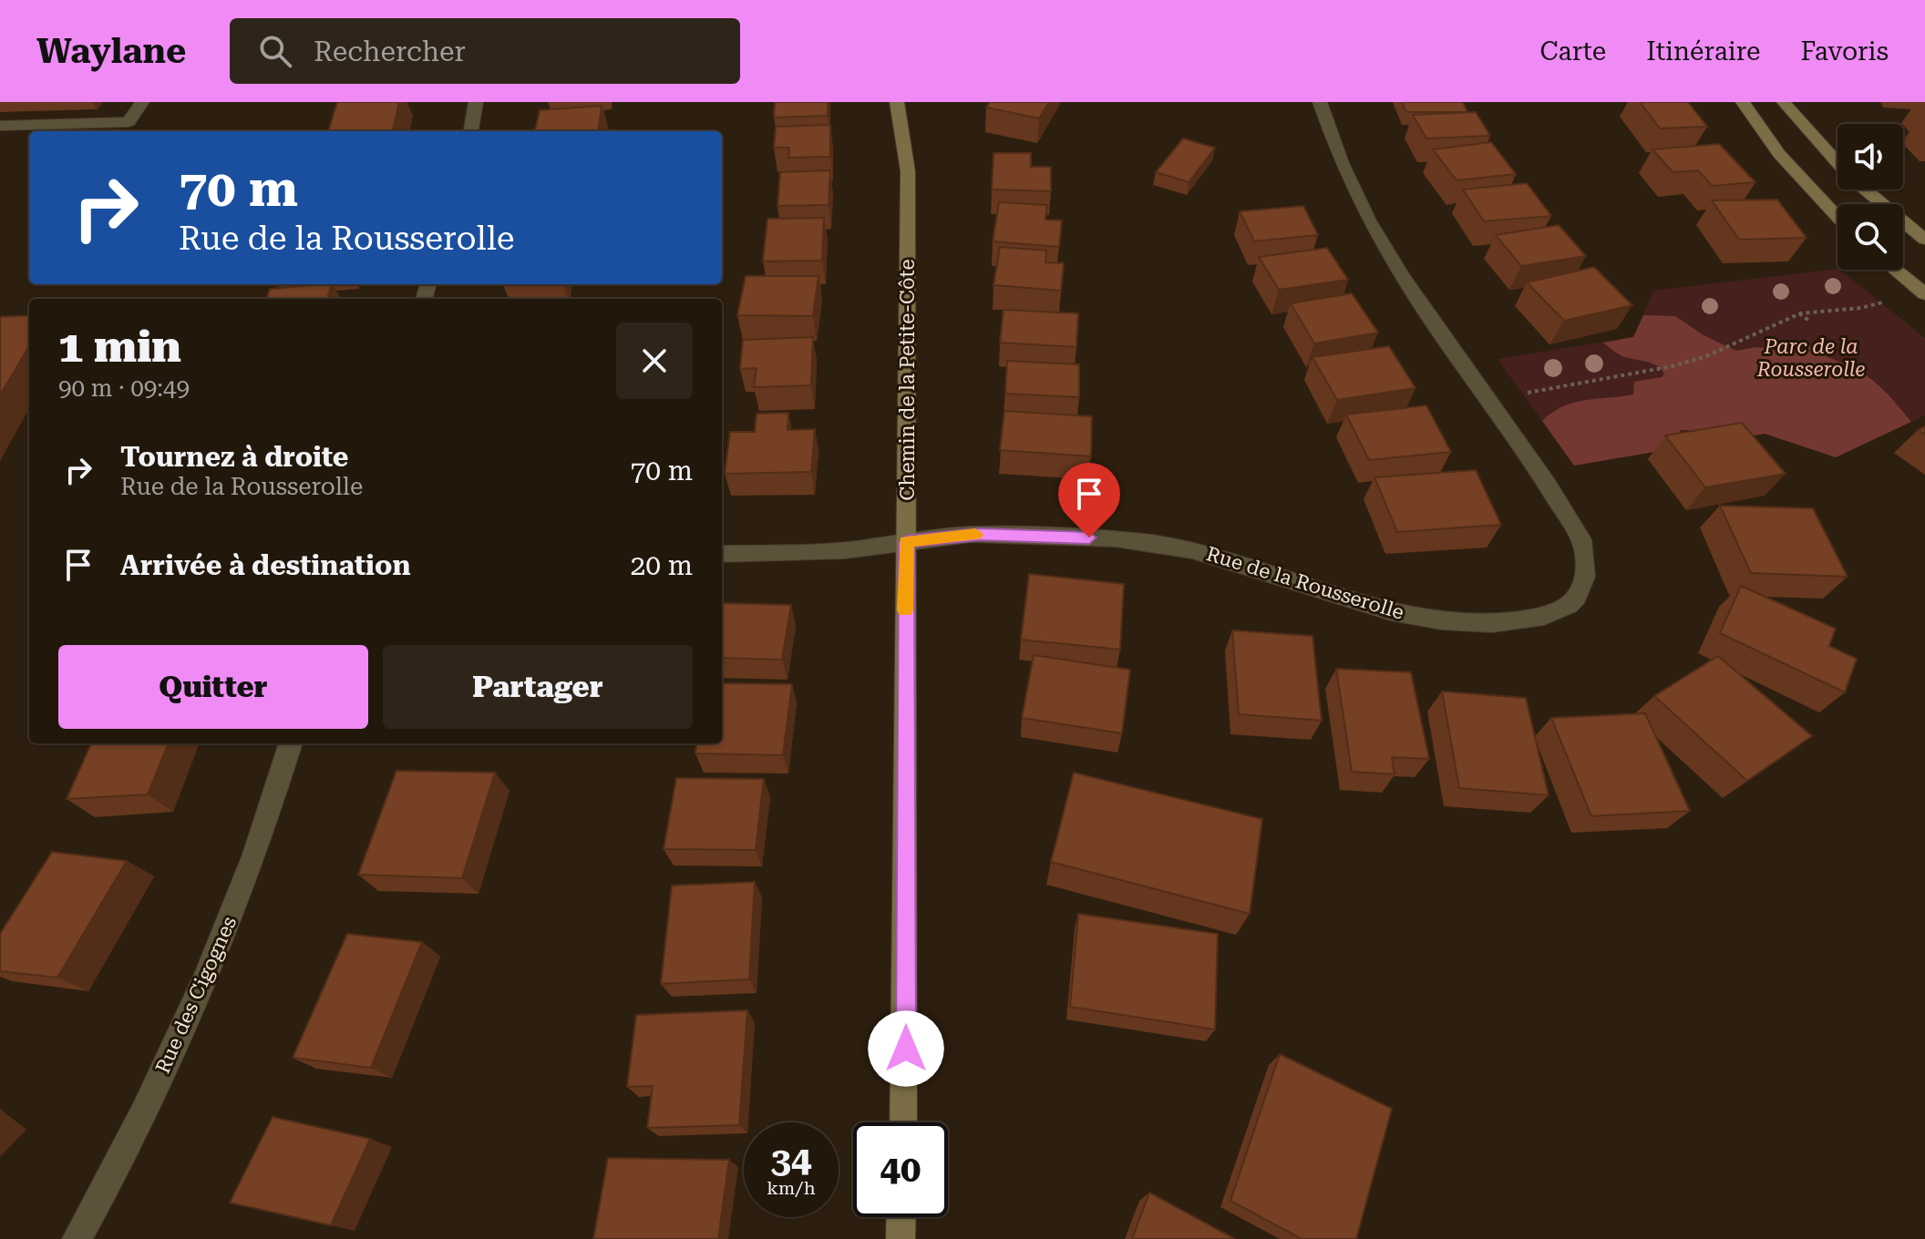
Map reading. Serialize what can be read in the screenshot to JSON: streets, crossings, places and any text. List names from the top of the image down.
{
  "streets": {
    "street": ["Chemin de la Petite-Côte", "Rue de la Rousserolle", "Rue des Cigognes"]
  },
  "crossings": [
    ["Chemin de la Petite-Côte", "Rue de la Rousserolle"]
  ],
  "parks": ["Parc de la Rousserolle"],
  "page": {
    "header": "Waylane",
    "search": "Rechercher",
    "nav": ["Carte", "Itinéraire", "Favoris"],
    "turn": ["70 m", "Rue de la Rousserolle"],
    "heading": ["1 min", "90 m · 09:49"],
    "list": [
      {
        "name": "Tournez à droite",
        "note": "Rue de la Rousserolle",
        "value": "70 m"
      },
      {
        "name": "Arrivée à destination",
        "value": "20 m"
      }
    ],
    "buttons": ["Quitter", "Partager"],
    "speed": "34 km/h",
    "limit": "40"
  }
}
